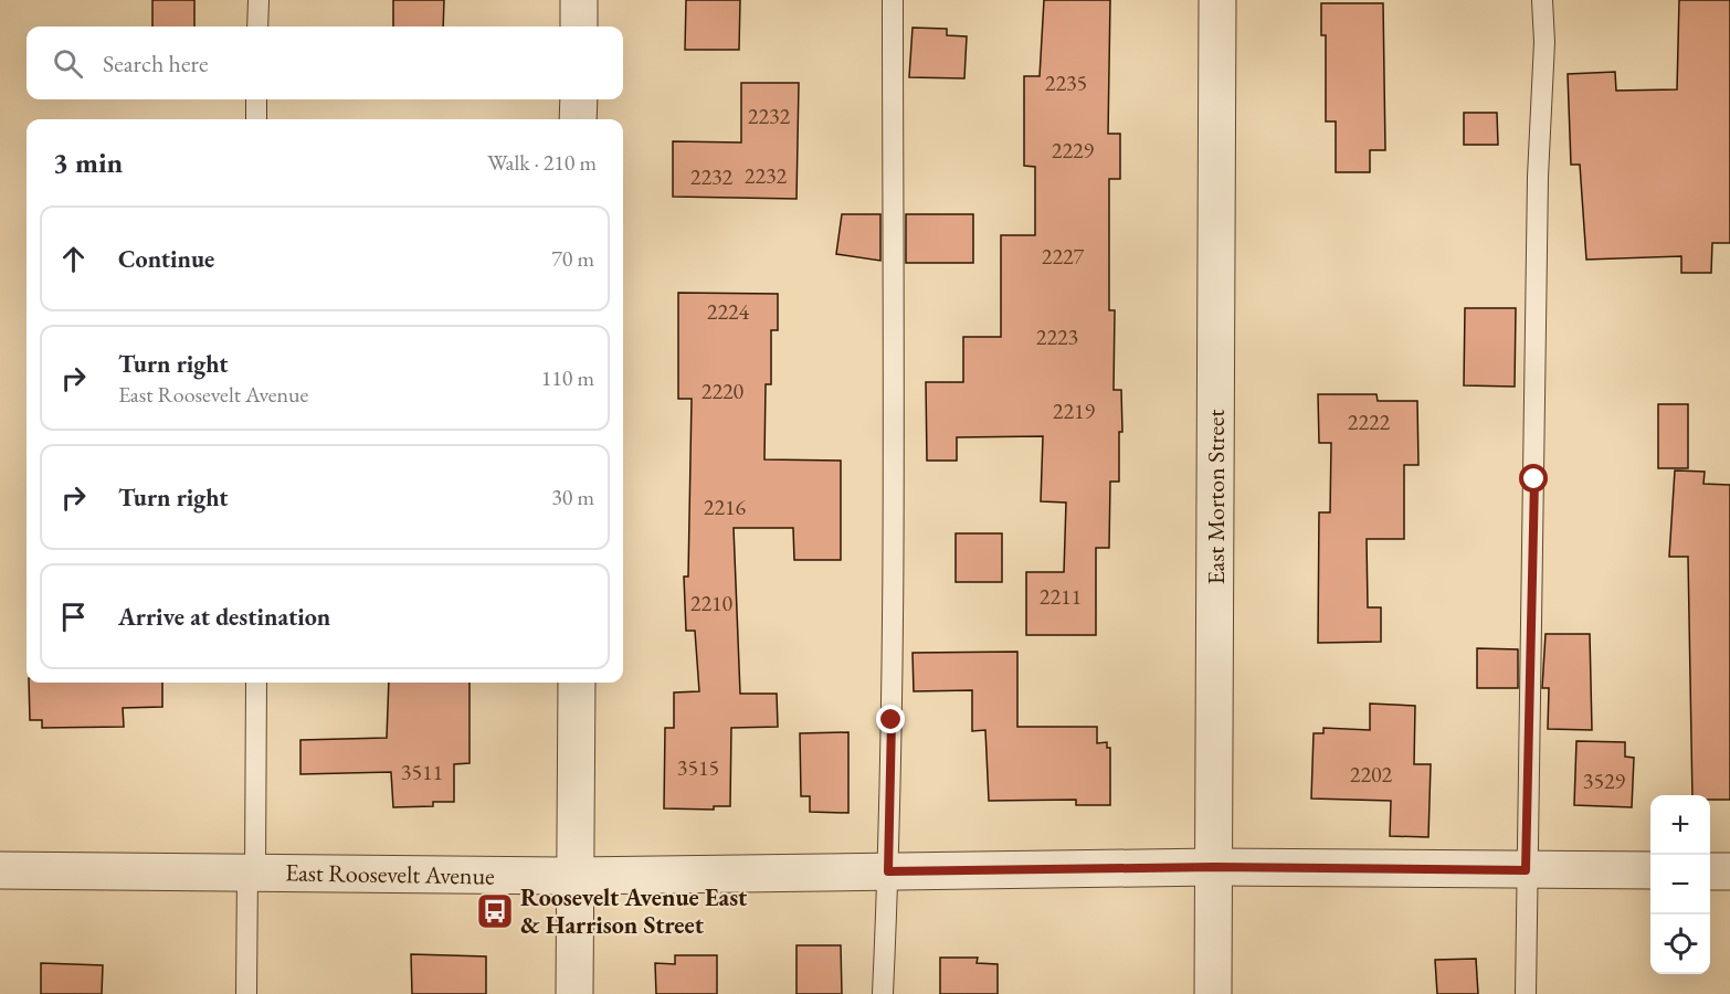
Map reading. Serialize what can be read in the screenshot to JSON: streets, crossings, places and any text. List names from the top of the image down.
{
  "streets": {
    "street": ["East Morton Street", "East Roosevelt Avenue"]
  },
  "crossings": [
    ["East Morton Street", "East Roosevelt Avenue"]
  ],
  "places": {
    "bus stop": ["Roosevelt Avenue East & Harrison Street"]
  },
  "house_numbers": [
    "2235",
    "2232",
    "2229",
    "2232",
    "2232",
    "2227",
    "2224",
    "2223",
    "2220",
    "2219",
    "2222",
    "2216",
    "2211",
    "2210",
    "3515",
    "3511",
    "2202",
    "3529"
  ],
  "page": {
    "search": "Search here",
    "heading": ["3 min", "Walk · 210 m"],
    "list": [
      ["Continue", "70 m"],
      ["Turn right", "East Roosevelt Avenue", "110 m"],
      ["Turn right", "30 m"],
      "Arrive at destination"
    ],
    "map_buttons": ["+", "−"]
  }
}
